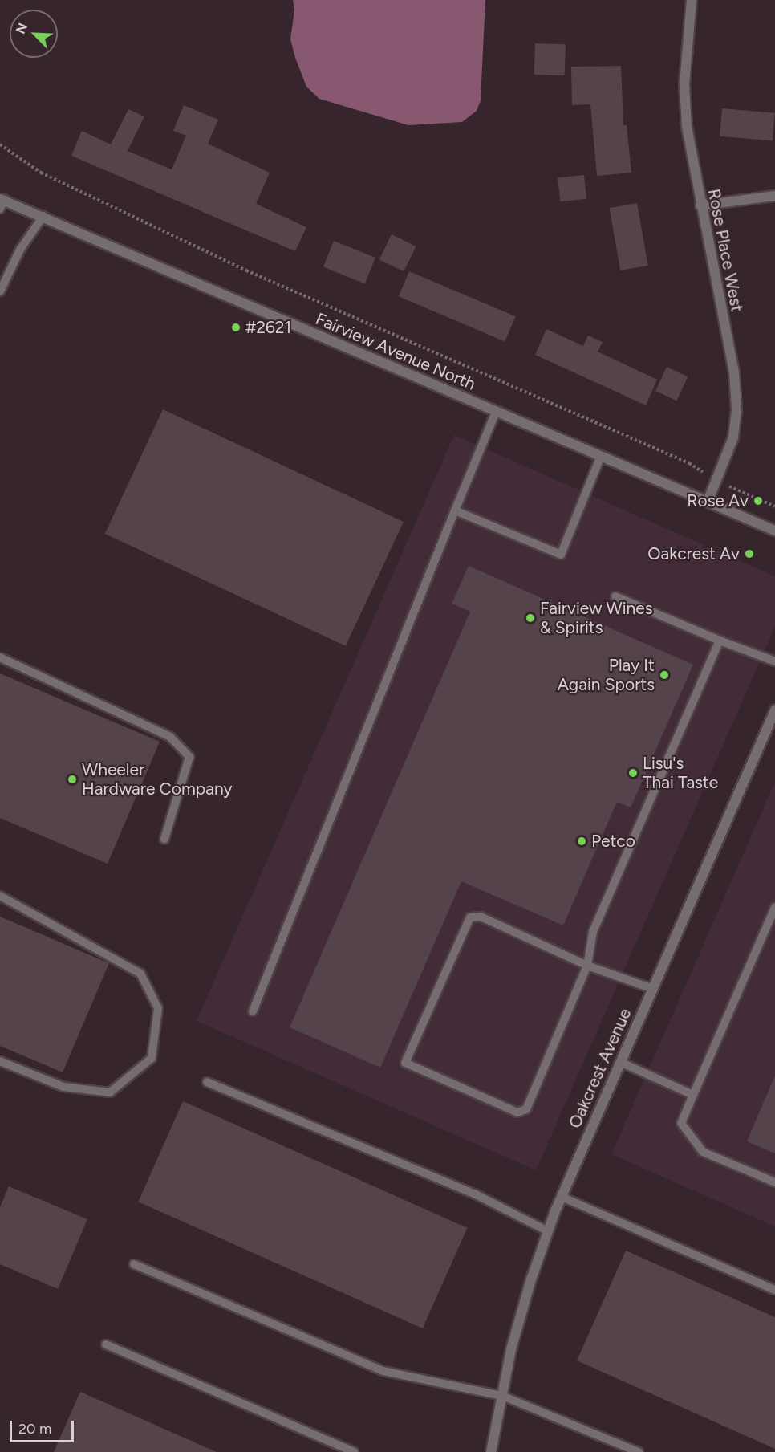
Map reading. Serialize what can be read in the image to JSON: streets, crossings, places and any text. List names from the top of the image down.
{
  "streets": {
    "street": ["Rose Place West", "Fairview Avenue North", "Oakcrest Avenue"]
  },
  "crossings": [
    ["Rose Place West", "Fairview Avenue North"]
  ],
  "places": [
    "#2621",
    "Rose Av",
    "Oakcrest Av",
    "Fairview Wines & Spirits",
    "Play It Again Sports",
    "Lisu's Thai Taste",
    "Wheeler Hardware Company",
    "Petco"
  ],
  "scale_bar": "20 m",
  "north": "top left"
}
